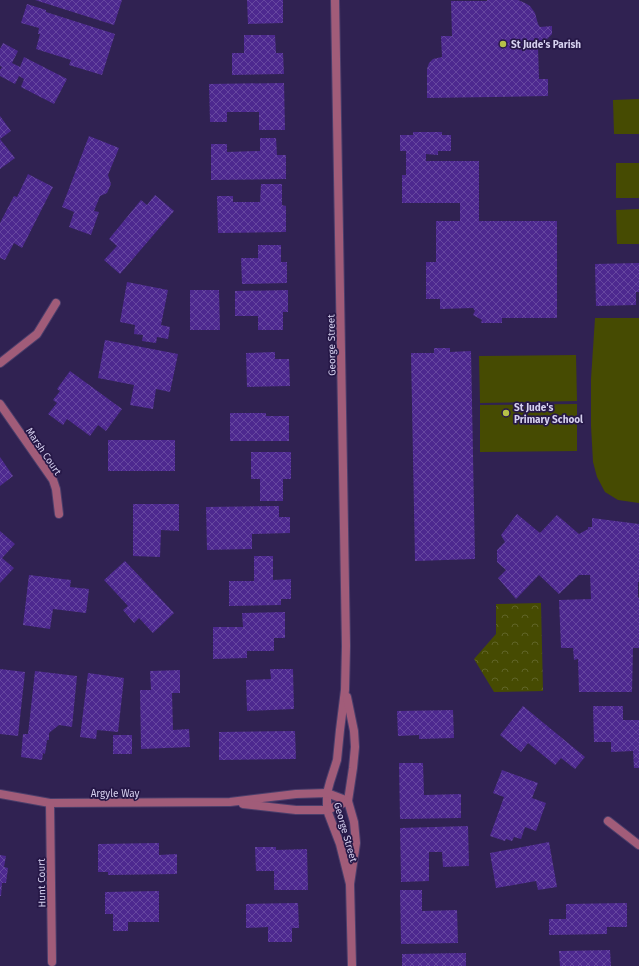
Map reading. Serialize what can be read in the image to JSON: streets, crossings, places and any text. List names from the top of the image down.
{
  "streets": {
    "street": [
      "George Street",
      "Marsh Court",
      "Argyle Way",
      "Hunt Court"
    ]
  },
  "crossings": [
    ["George Street", "Argyle Way"],
    ["Argyle Way", "Hunt Court"]
  ],
  "places": ["St Jude's Parish", "St Jude's Primary School"]
}
